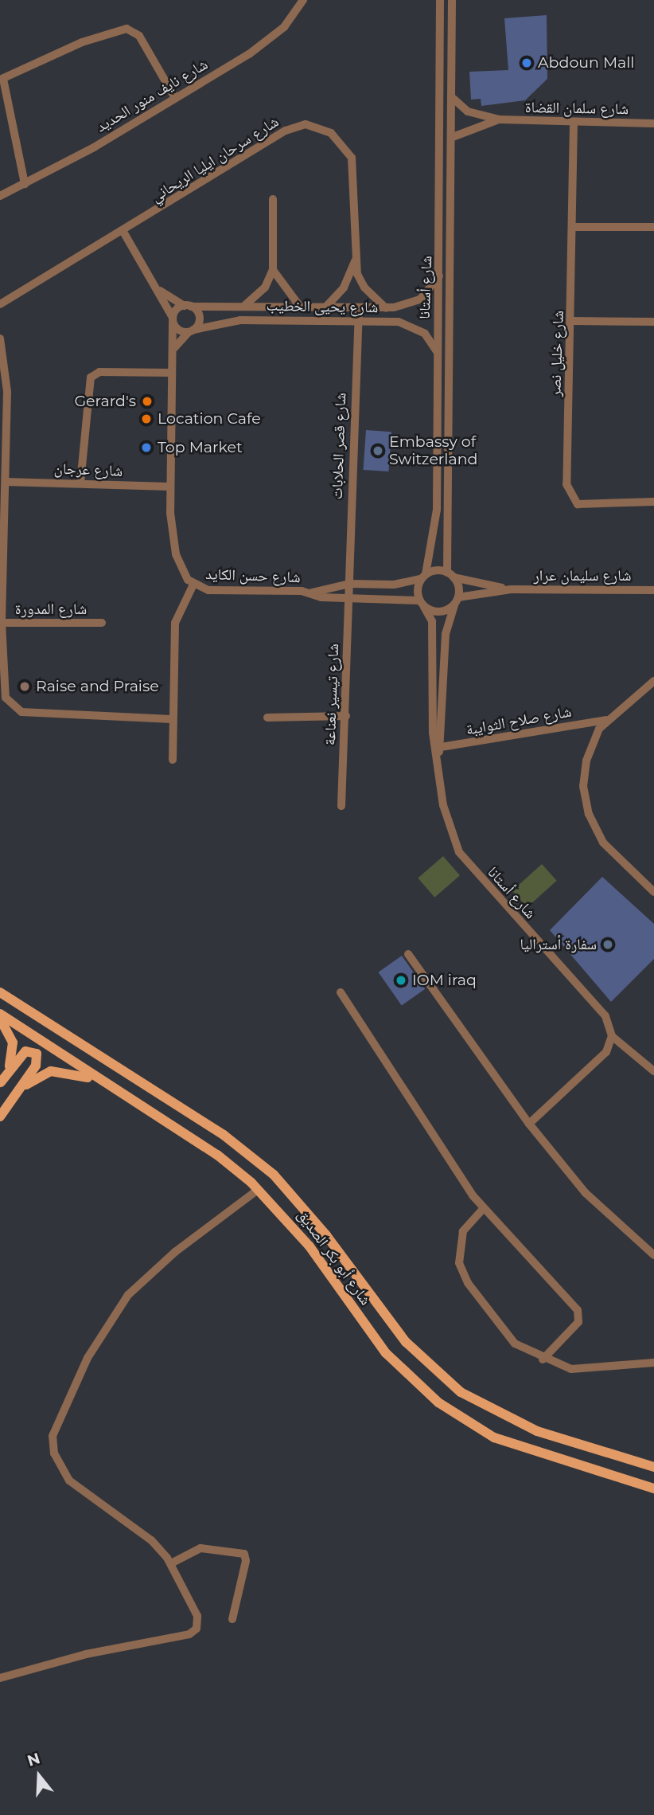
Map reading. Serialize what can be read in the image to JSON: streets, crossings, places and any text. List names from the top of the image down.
{
  "streets": {
    "main road": ["شارع أبو بكر الصديق"],
    "street": [
      "شارع نايف منور الحديد",
      "شارع سلمان القضاة",
      "شارع سرحان ايليا الريحاني",
      "شارع أستانا",
      "شارع يحيى الخطيب",
      "شارع خليل نصر",
      "شارع قصر الحلابات",
      "شارع عرجان",
      "شارع حسن الكايد",
      "شارع سليمان عرار",
      "شارع المدورة",
      "شارع تيسير نعناعة",
      "شارع صلاح الثوايبة"
    ]
  },
  "crossings": [
    ["شارع سلمان القضاة", "شارع أستانا"],
    ["شارع سلمان القضاة", "شارع خليل نصر"],
    ["شارع سرحان ايليا الريحاني", "شارع يحيى الخطيب"],
    ["شارع أستانا", "شارع يحيى الخطيب"],
    ["شارع أستانا", "شارع حسن الكايد"],
    ["شارع أستانا", "شارع سليمان عرار"],
    ["شارع أستانا", "شارع صلاح الثوايبة"],
    ["شارع يحيى الخطيب", "شارع قصر الحلابات"],
    ["شارع قصر الحلابات", "شارع حسن الكايد"],
    ["شارع قصر الحلابات", "شارع تيسير نعناعة"],
    ["شارع عرجان", "شارع حسن الكايد"],
    ["شارع حسن الكايد", "شارع سليمان عرار"],
    ["شارع حسن الكايد", "شارع تيسير نعناعة"]
  ],
  "places": [
    "Abdoun Mall",
    "Gerard's",
    "Location Cafe",
    "Top Market",
    "Embassy of Switzerland",
    "Raise and Praise",
    "سفارة أستراليا",
    "IOM iraq"
  ],
  "north": "top"
}
